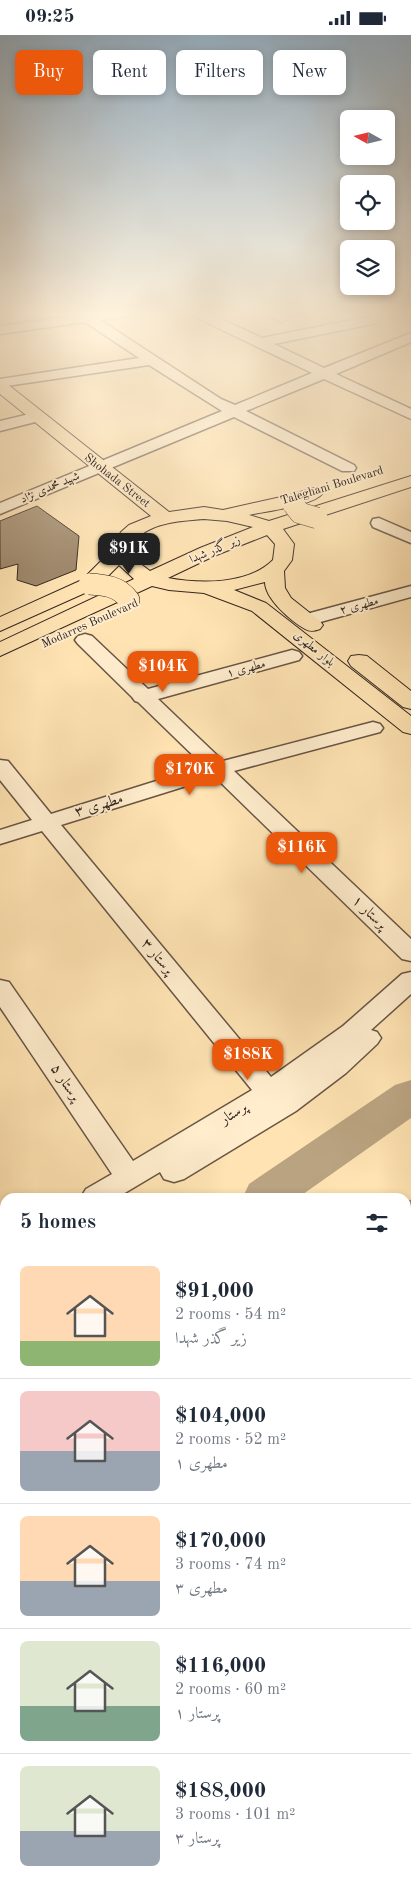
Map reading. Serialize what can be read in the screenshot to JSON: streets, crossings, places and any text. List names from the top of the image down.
{
  "streets": {
    "main road": [
      "Shohada Street",
      "Taleghani Boulevard",
      "زیر گذر شهدا",
      "Modarres Boulevard",
      "بلوار مطهری"
    ],
    "street": [
      "شهید محمدی نژاد",
      "مطهری ۲",
      "مطهری ۱",
      "مطهری ۳",
      "پرستار ۱",
      "پرستار ۳",
      "پرستار ۵",
      "پرستار"
    ]
  },
  "crossings": [
    ["Shohada Street", "شهید محمدی نژاد"],
    ["مطهری ۲", "بلوار مطهری"],
    ["مطهری ۱", "پرستار ۱"],
    ["مطهری ۳", "پرستار ۱"],
    ["مطهری ۳", "پرستار ۳"],
    ["پرستار ۳", "پرستار"],
    ["پرستار ۵", "پرستار"]
  ],
  "north": "left",
  "page": {
    "status": "09:25",
    "chip": [
      "Buy",
      "Rent",
      "Filters",
      "New"
    ],
    "price": [
      "$91K",
      "$104K",
      "$170K",
      "$116K",
      "$188K"
    ],
    "heading": "5 homes",
    "list": [
      {
        "name": "$91,000",
        "note": "2 rooms · 54 m² · زیر گذر شهدا"
      },
      {
        "name": "$104,000",
        "note": "2 rooms · 52 m² · مطهری ۱"
      },
      {
        "name": "$170,000",
        "note": "3 rooms · 74 m² · مطهری ۳"
      },
      {
        "name": "$116,000",
        "note": "2 rooms · 60 m² · پرستار ۱"
      },
      {
        "name": "$188,000",
        "note": "3 rooms · 101 m² · پرستار ۳"
      }
    ]
  }
}
